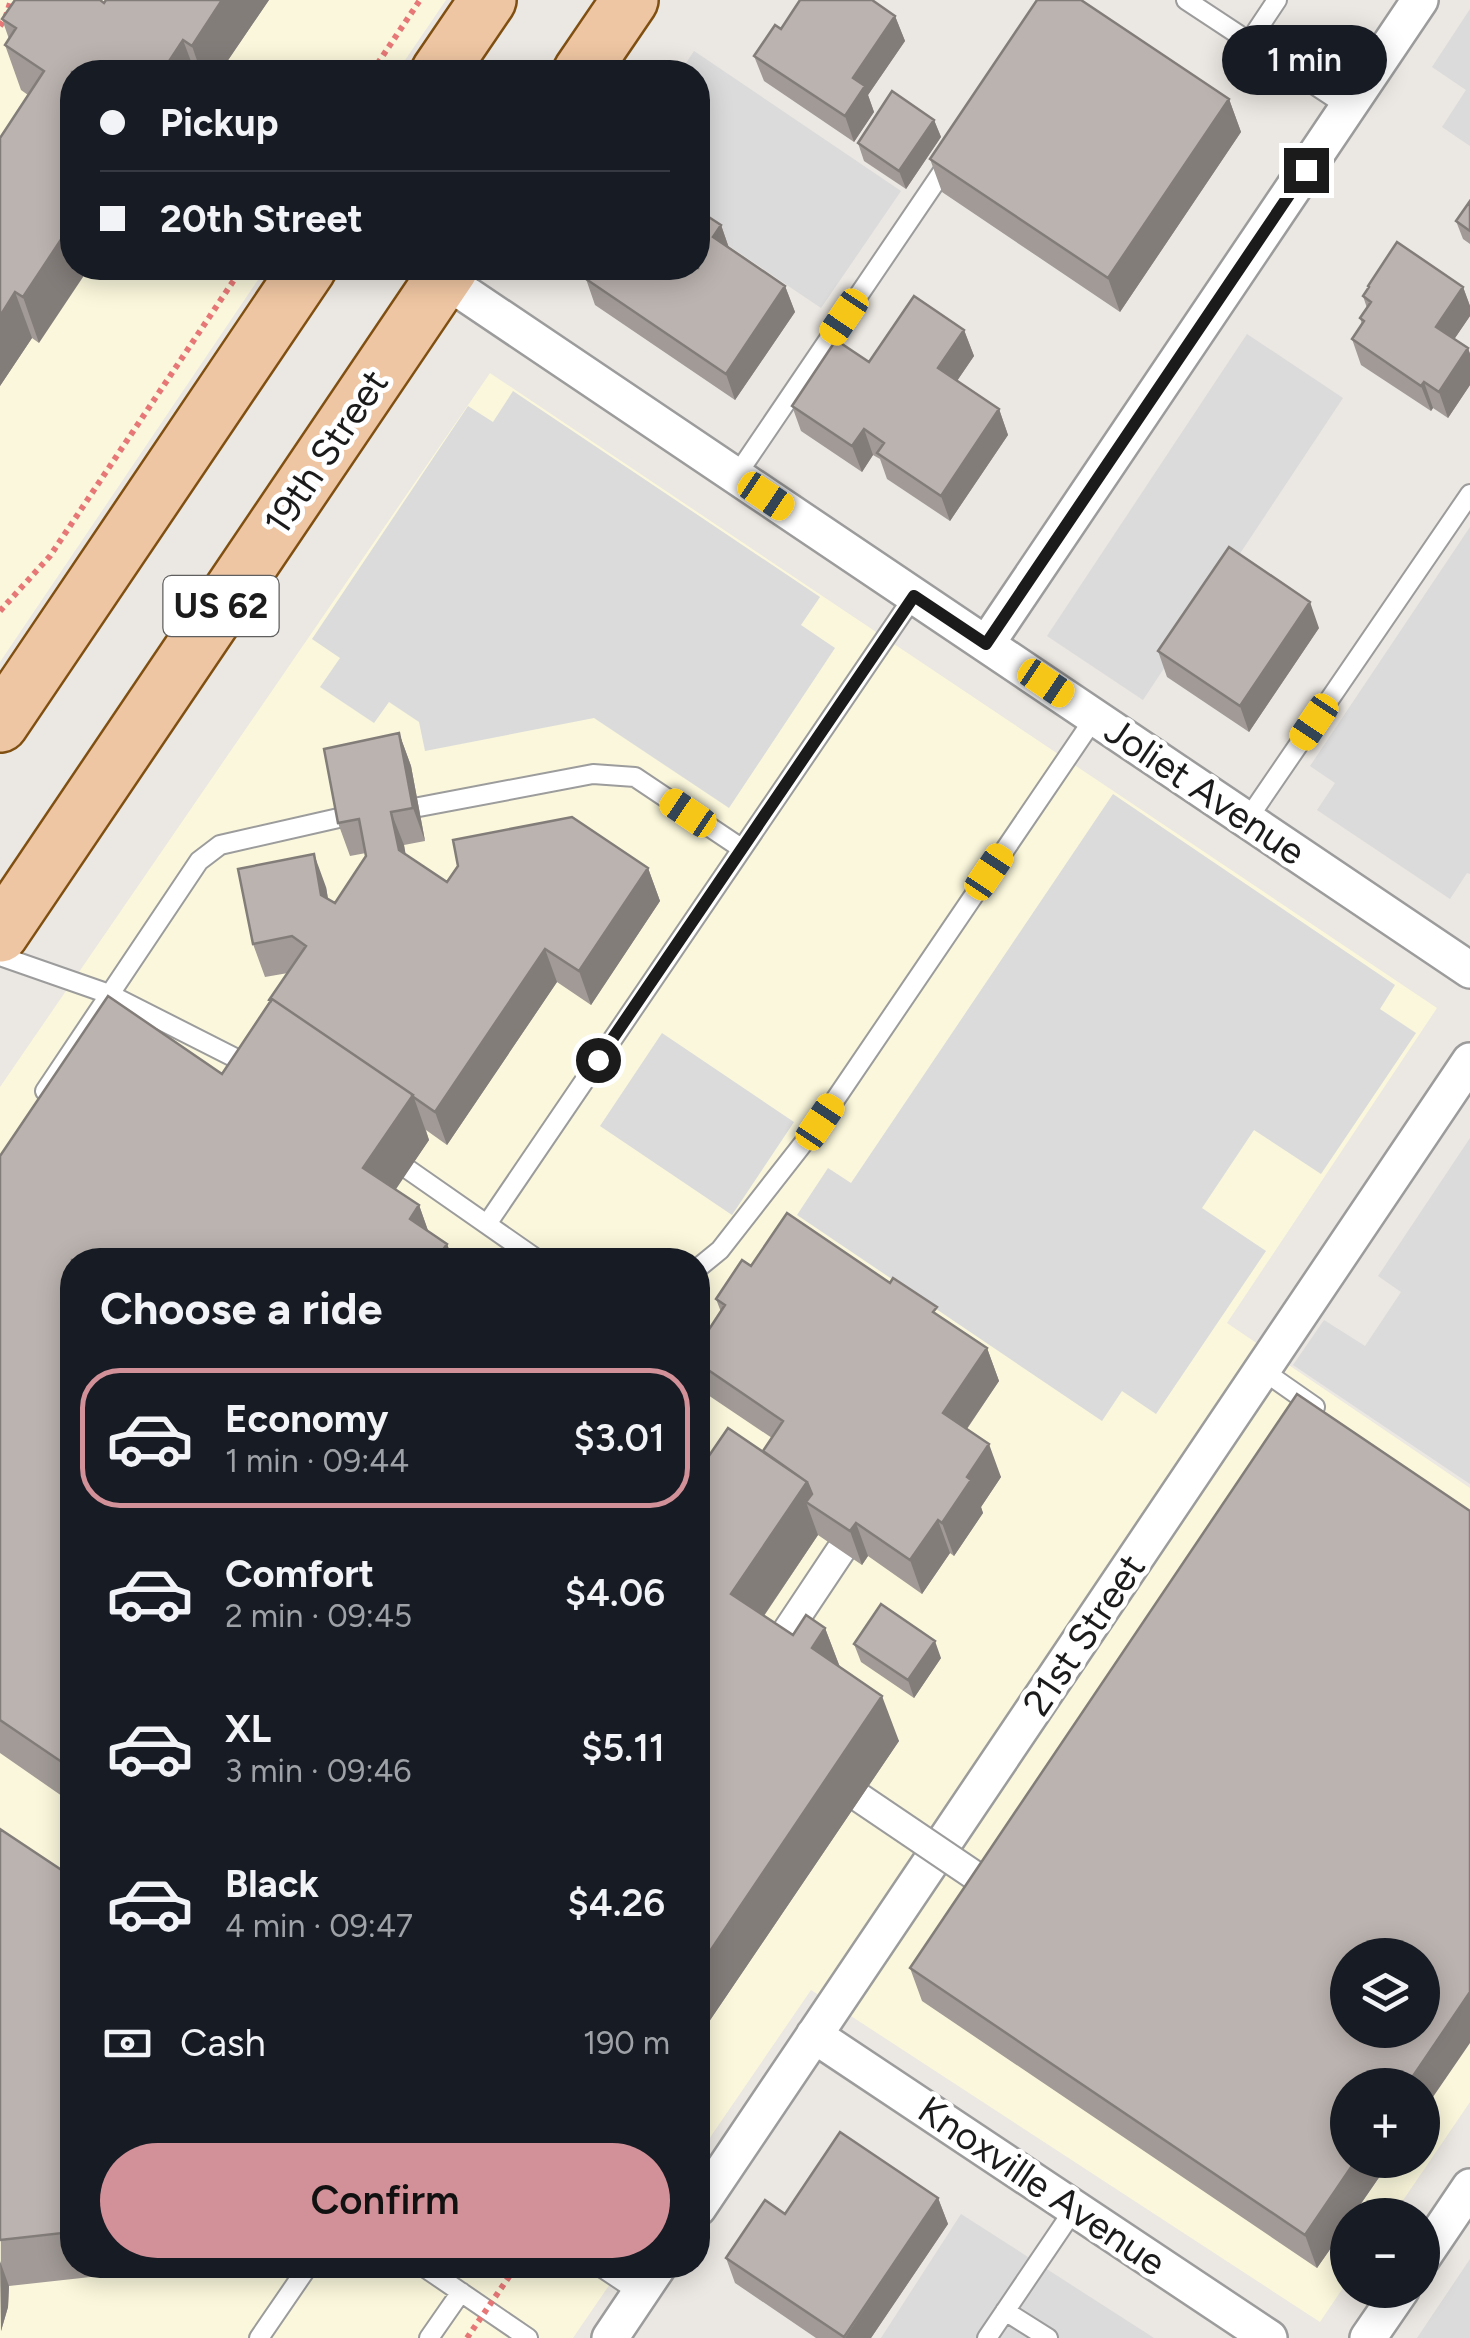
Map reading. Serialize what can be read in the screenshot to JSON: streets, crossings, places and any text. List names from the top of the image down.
{
  "streets": {
    "main road": ["19th Street", "US 62"],
    "street": ["Joliet Avenue", "21st Street", "Knoxville Avenue"]
  },
  "crossings": [
    ["21st Street", "Knoxville Avenue"]
  ],
  "page": {
    "bubble": "1 min",
    "banner": ["Pickup", "20th Street"],
    "heading": "Choose a ride",
    "list": [
      {
        "name": "Economy",
        "note": "1 min · 09:44",
        "value": "$3.01"
      },
      {
        "name": "Comfort",
        "note": "2 min · 09:45",
        "value": "$4.06"
      },
      {
        "name": "XL",
        "note": "3 min · 09:46",
        "value": "$5.11"
      },
      {
        "name": "Black",
        "note": "4 min · 09:47",
        "value": "$4.26"
      }
    ],
    "map_buttons": ["+", "−"],
    "pay": ["Cash", "190 m"],
    "buttons": "Confirm"
  }
}
